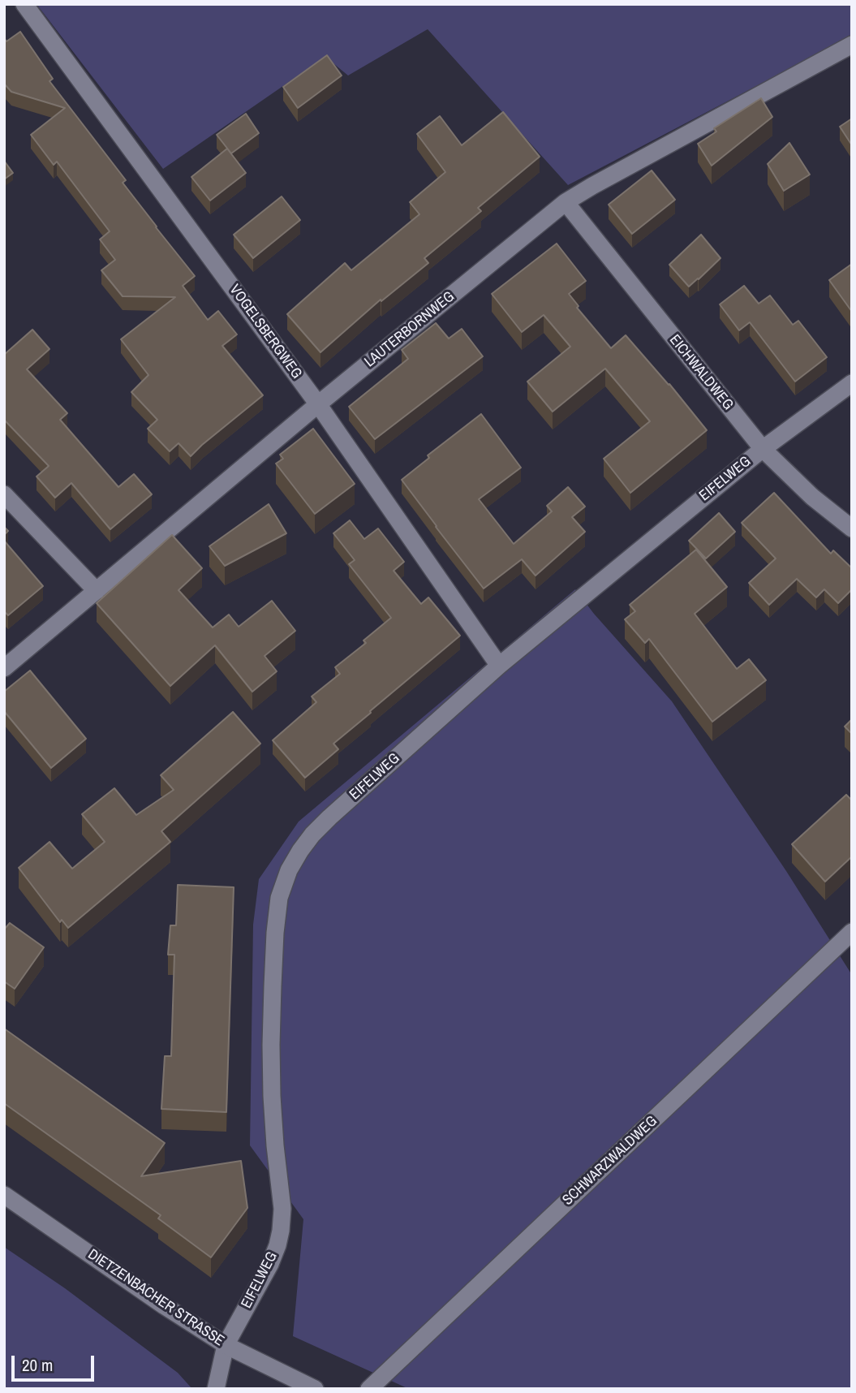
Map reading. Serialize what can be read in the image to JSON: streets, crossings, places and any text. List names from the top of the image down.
{
  "streets": {
    "street": [
      "LAUTERBORNWEG",
      "VOGELSBERGWEG",
      "EICHWALDWEG",
      "EIFELWEG",
      "SCHWARZWALDWEG",
      "DIETZENBACHER STRASSE"
    ]
  },
  "crossings": [
    ["LAUTERBORNWEG", "VOGELSBERGWEG"],
    ["LAUTERBORNWEG", "EICHWALDWEG"],
    ["VOGELSBERGWEG", "EIFELWEG"],
    ["EICHWALDWEG", "EIFELWEG"],
    ["EIFELWEG", "DIETZENBACHER STRASSE"]
  ],
  "scale_bar": "20 m"
}
